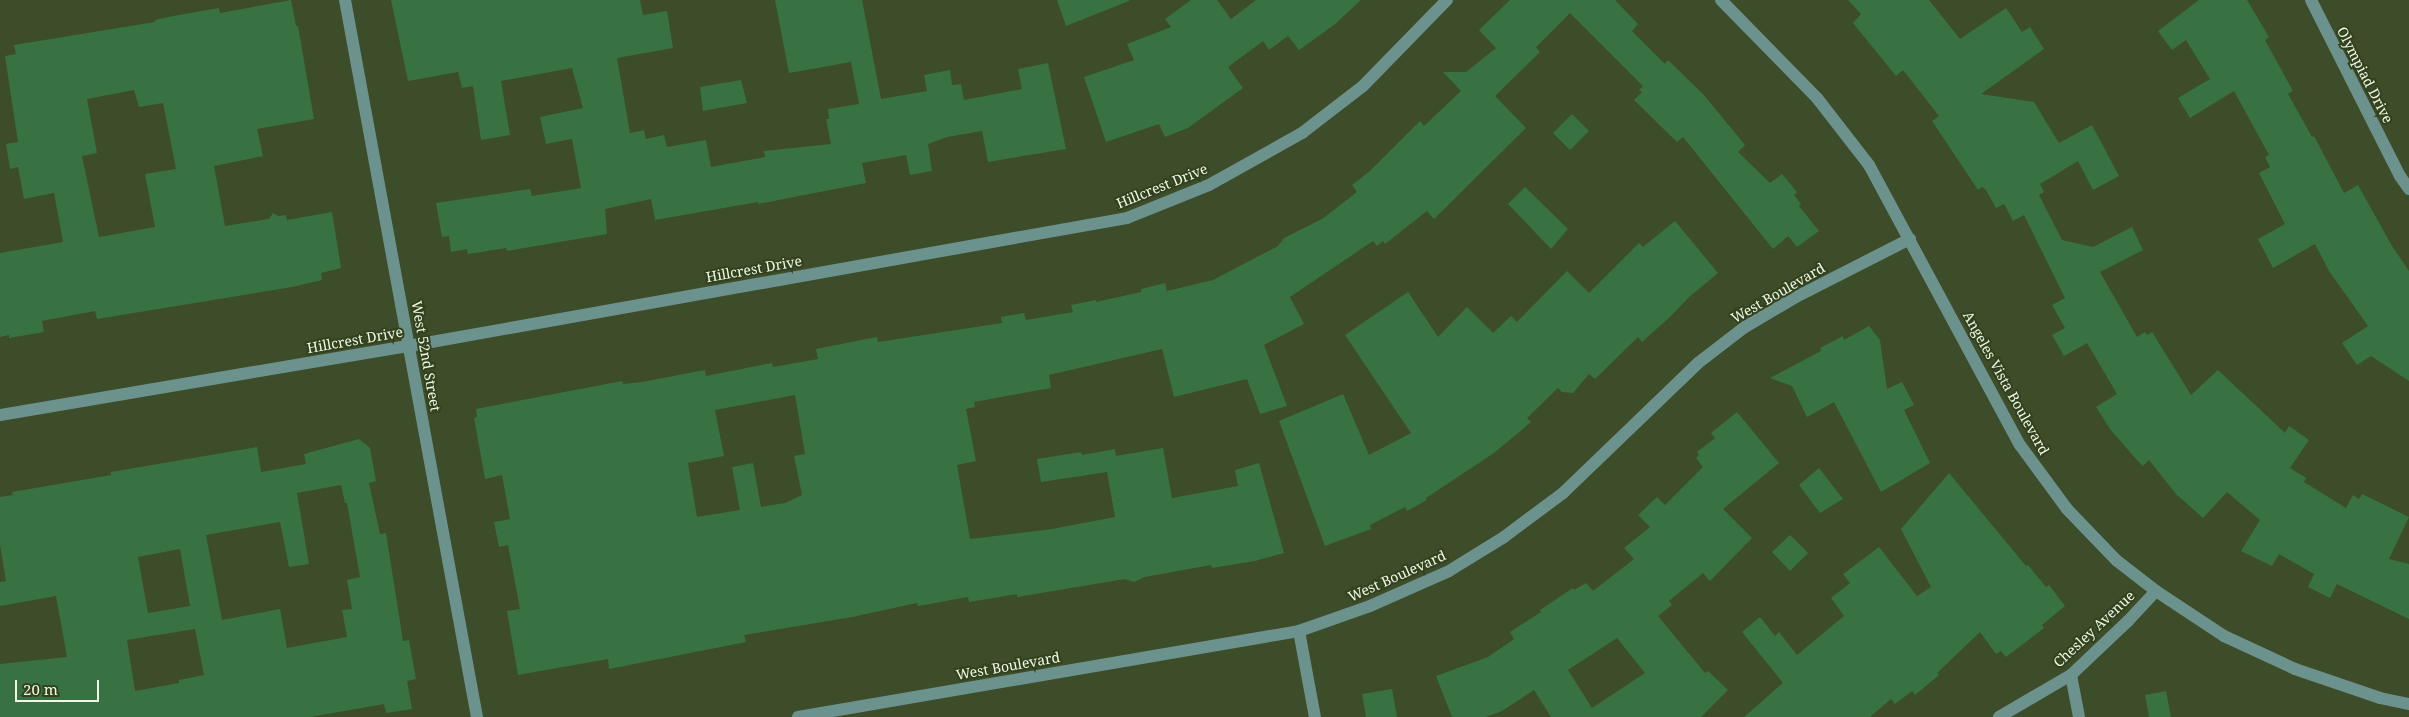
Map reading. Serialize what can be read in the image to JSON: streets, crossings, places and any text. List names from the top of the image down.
{
  "streets": {
    "street": [
      "Olympiad Drive",
      "Hillcrest Drive",
      "West Boulevard",
      "West 52nd Street",
      "Angeles Vista Boulevard",
      "Chesley Avenue"
    ]
  },
  "crossings": [
    ["Hillcrest Drive", "West 52nd Street"],
    ["West Boulevard", "Angeles Vista Boulevard"],
    ["Angeles Vista Boulevard", "Chesley Avenue"]
  ],
  "scale_bar": "20 m"
}
